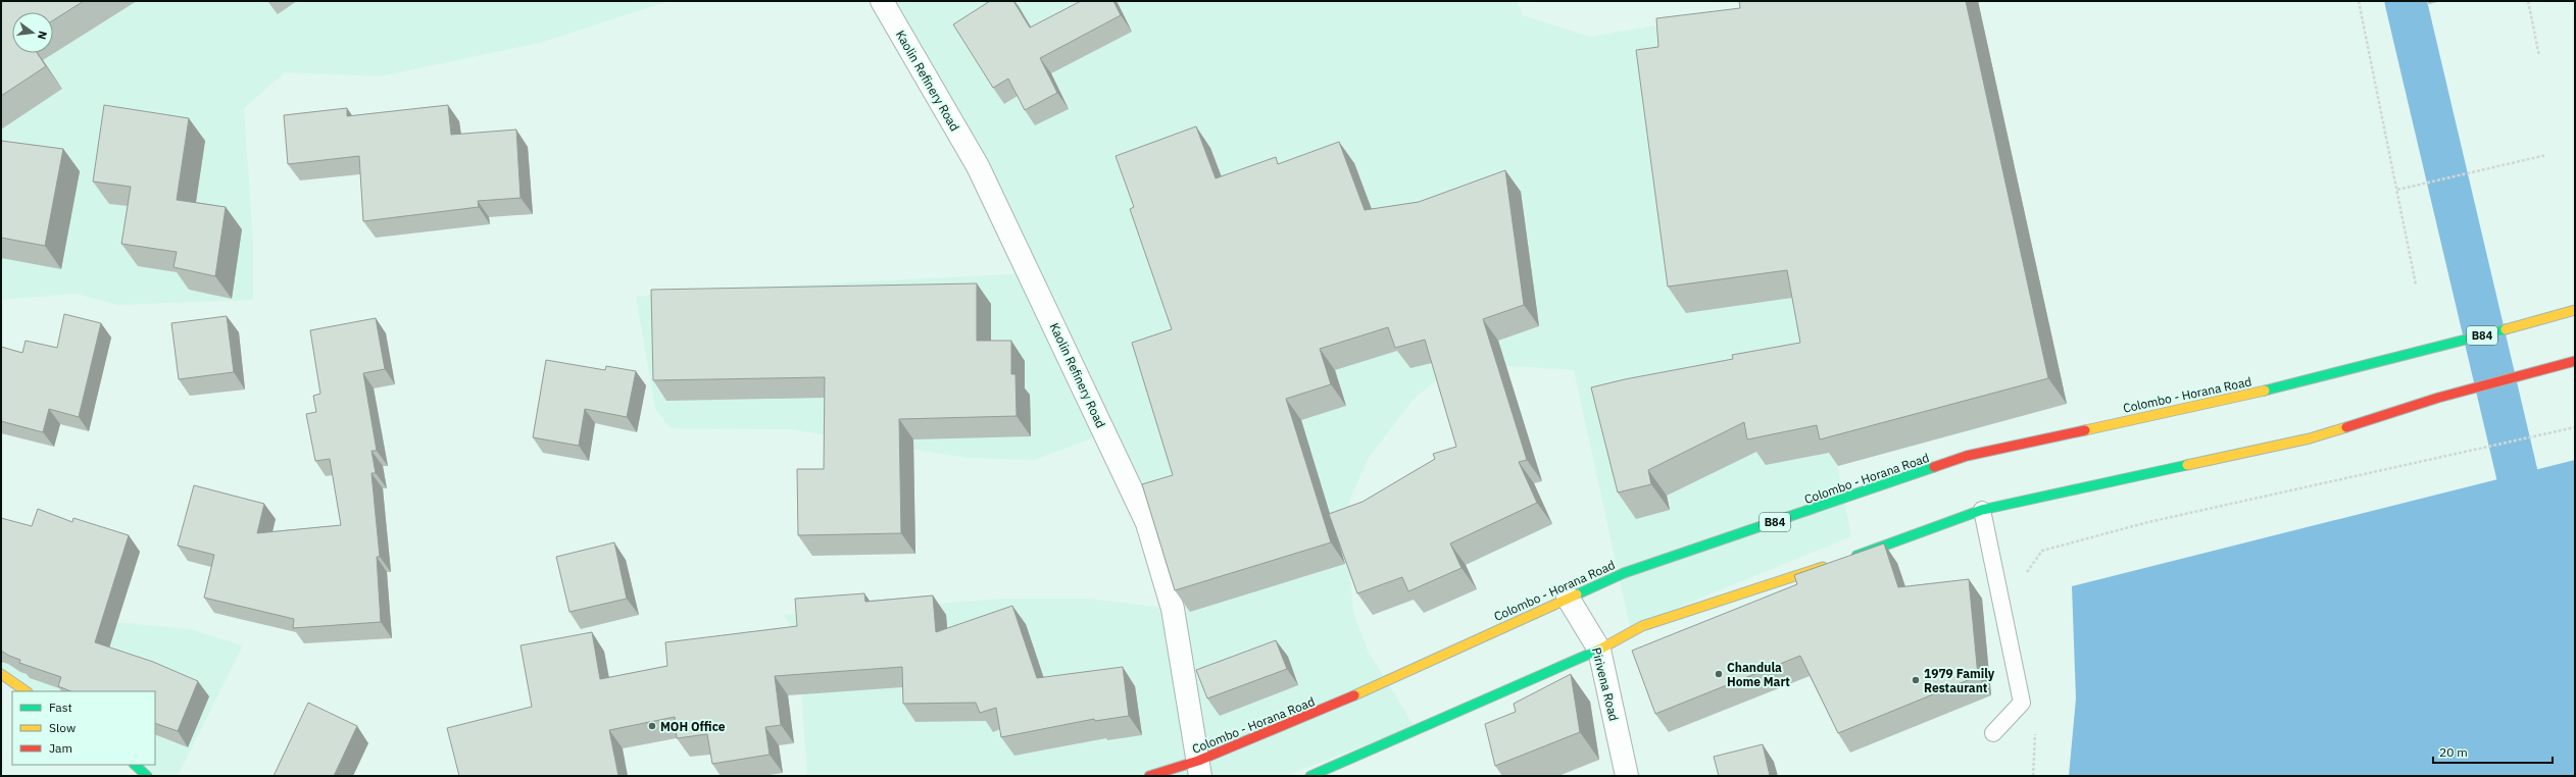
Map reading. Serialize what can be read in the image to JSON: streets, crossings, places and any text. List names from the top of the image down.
{
  "streets": {
    "main road": ["B84", "Colombo - Horana Road"],
    "street": ["Kaolin Refinery Road", "Pirivena Road"]
  },
  "crossings": [
    ["Kaolin Refinery Road", "Colombo - Horana Road"],
    ["Colombo - Horana Road", "Pirivena Road"]
  ],
  "places": ["Chandula Home Mart", "1979 Family Restaurant", "MOH Office"],
  "legend": ["Fast", "Slow", "Jam"],
  "scale_bar": "20 m",
  "north": "right"
}
